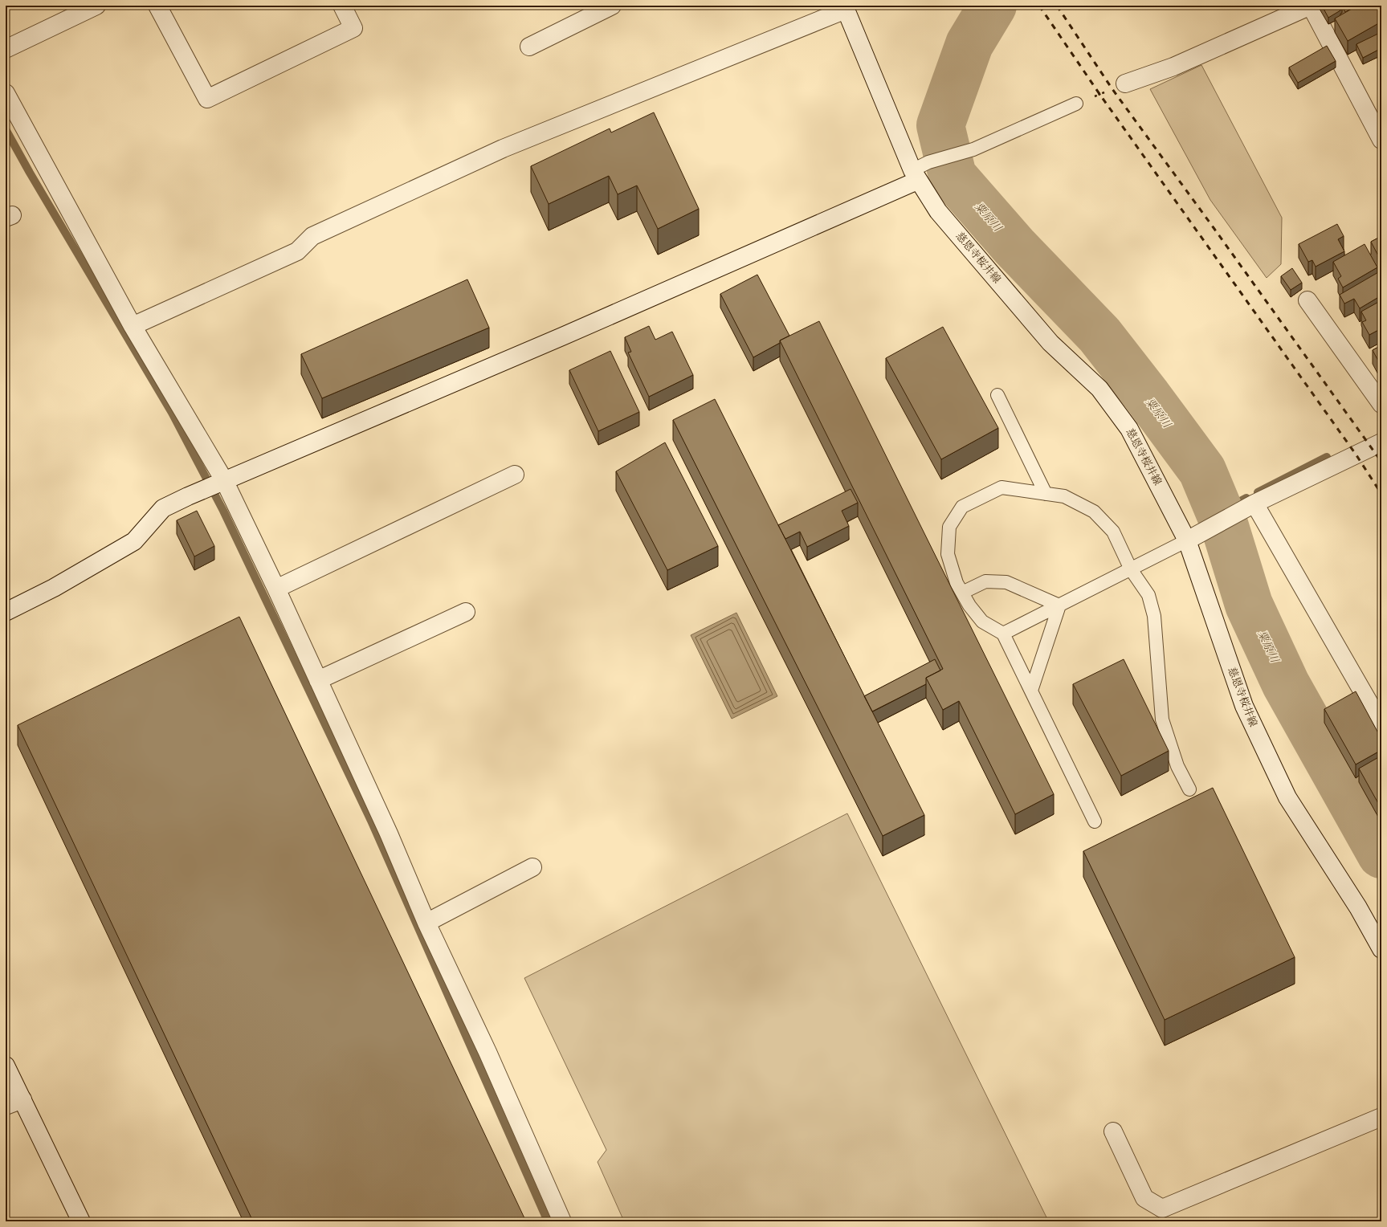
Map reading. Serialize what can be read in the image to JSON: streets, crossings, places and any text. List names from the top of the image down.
{
  "streets": {
    "street": ["慈恩寺桜井線"]
  },
  "water": ["粟原川"]
}
